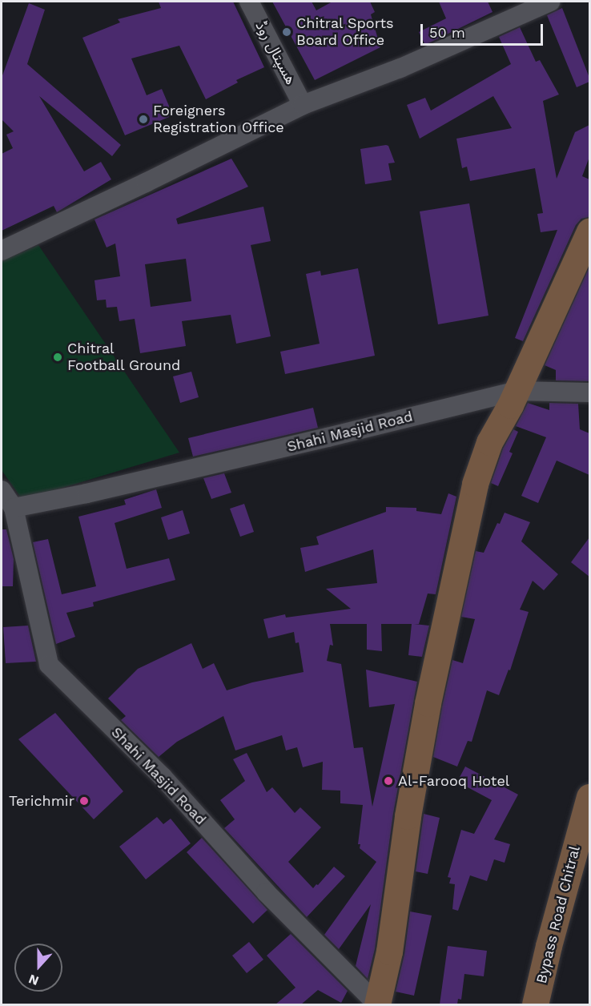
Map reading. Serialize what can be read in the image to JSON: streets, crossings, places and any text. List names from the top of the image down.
{
  "streets": {
    "street": ["ھسپتال روڈ", "Shahi Masjid Road", "Bypass Road Chitral"]
  },
  "places": [
    "Chitral Sports Board Office",
    "Foreigners Registration Office",
    "Chitral Football Ground",
    "Al-Farooq Hotel",
    "Terichmir"
  ],
  "scale_bar": "50 m",
  "north": "bottom"
}
